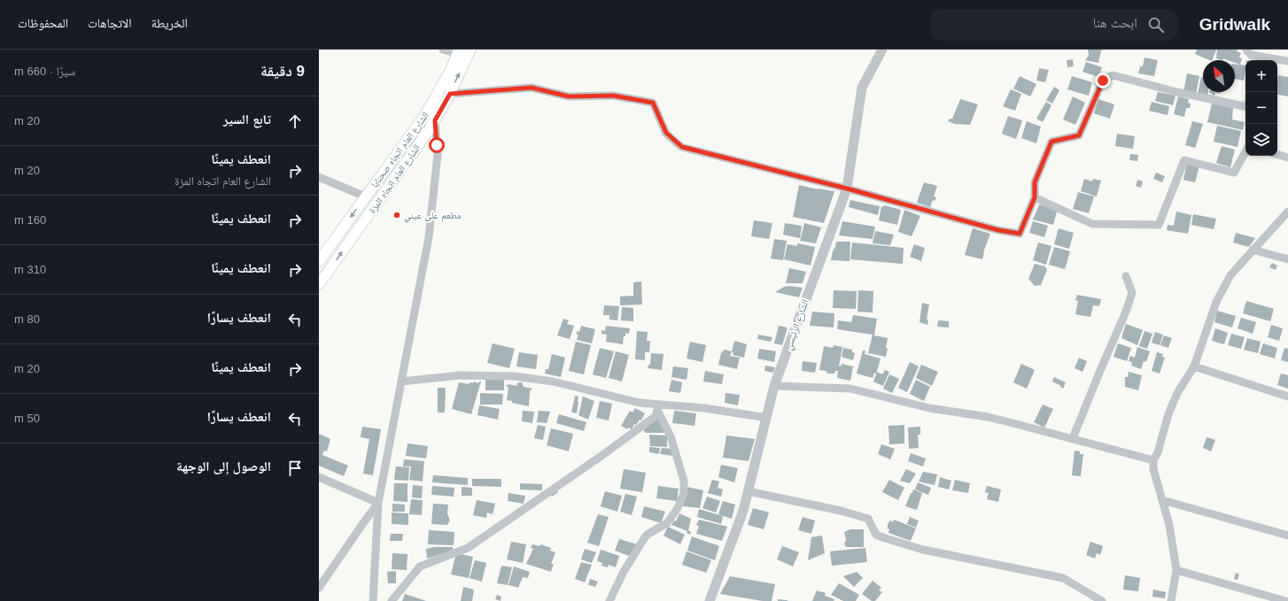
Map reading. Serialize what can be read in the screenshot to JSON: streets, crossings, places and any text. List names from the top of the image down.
{
  "streets": {
    "main road": ["الشارع العام اتجاه صحنايا", "الشارع العام اتجاه المزة"],
    "street": ["الشارع الرئيسي"]
  },
  "crossings": [
    ["الشارع العام اتجاه صحنايا", "الشارع العام اتجاه المزة"]
  ],
  "one_way": ["الشارع العام اتجاه المزة"],
  "places": ["مطعم على عيني"],
  "north": "top left",
  "page": {
    "header": "Gridwalk",
    "search": "ابحث هنا",
    "nav": ["الخريطة", "الاتجاهات", "المحفوظات"],
    "heading": ["9 دقيقة", "سيرًا · 660 m"],
    "map_buttons": ["+", "−"],
    "list": [
      ["تابع السير", "20 m"],
      ["انعطف يمينًا", "الشارع العام اتجاه المزة", "20 m"],
      ["انعطف يمينًا", "160 m"],
      ["انعطف يمينًا", "310 m"],
      ["انعطف يسارًا", "80 m"],
      ["انعطف يمينًا", "20 m"],
      ["انعطف يسارًا", "50 m"],
      "الوصول إلى الوجهة"
    ]
  }
}
